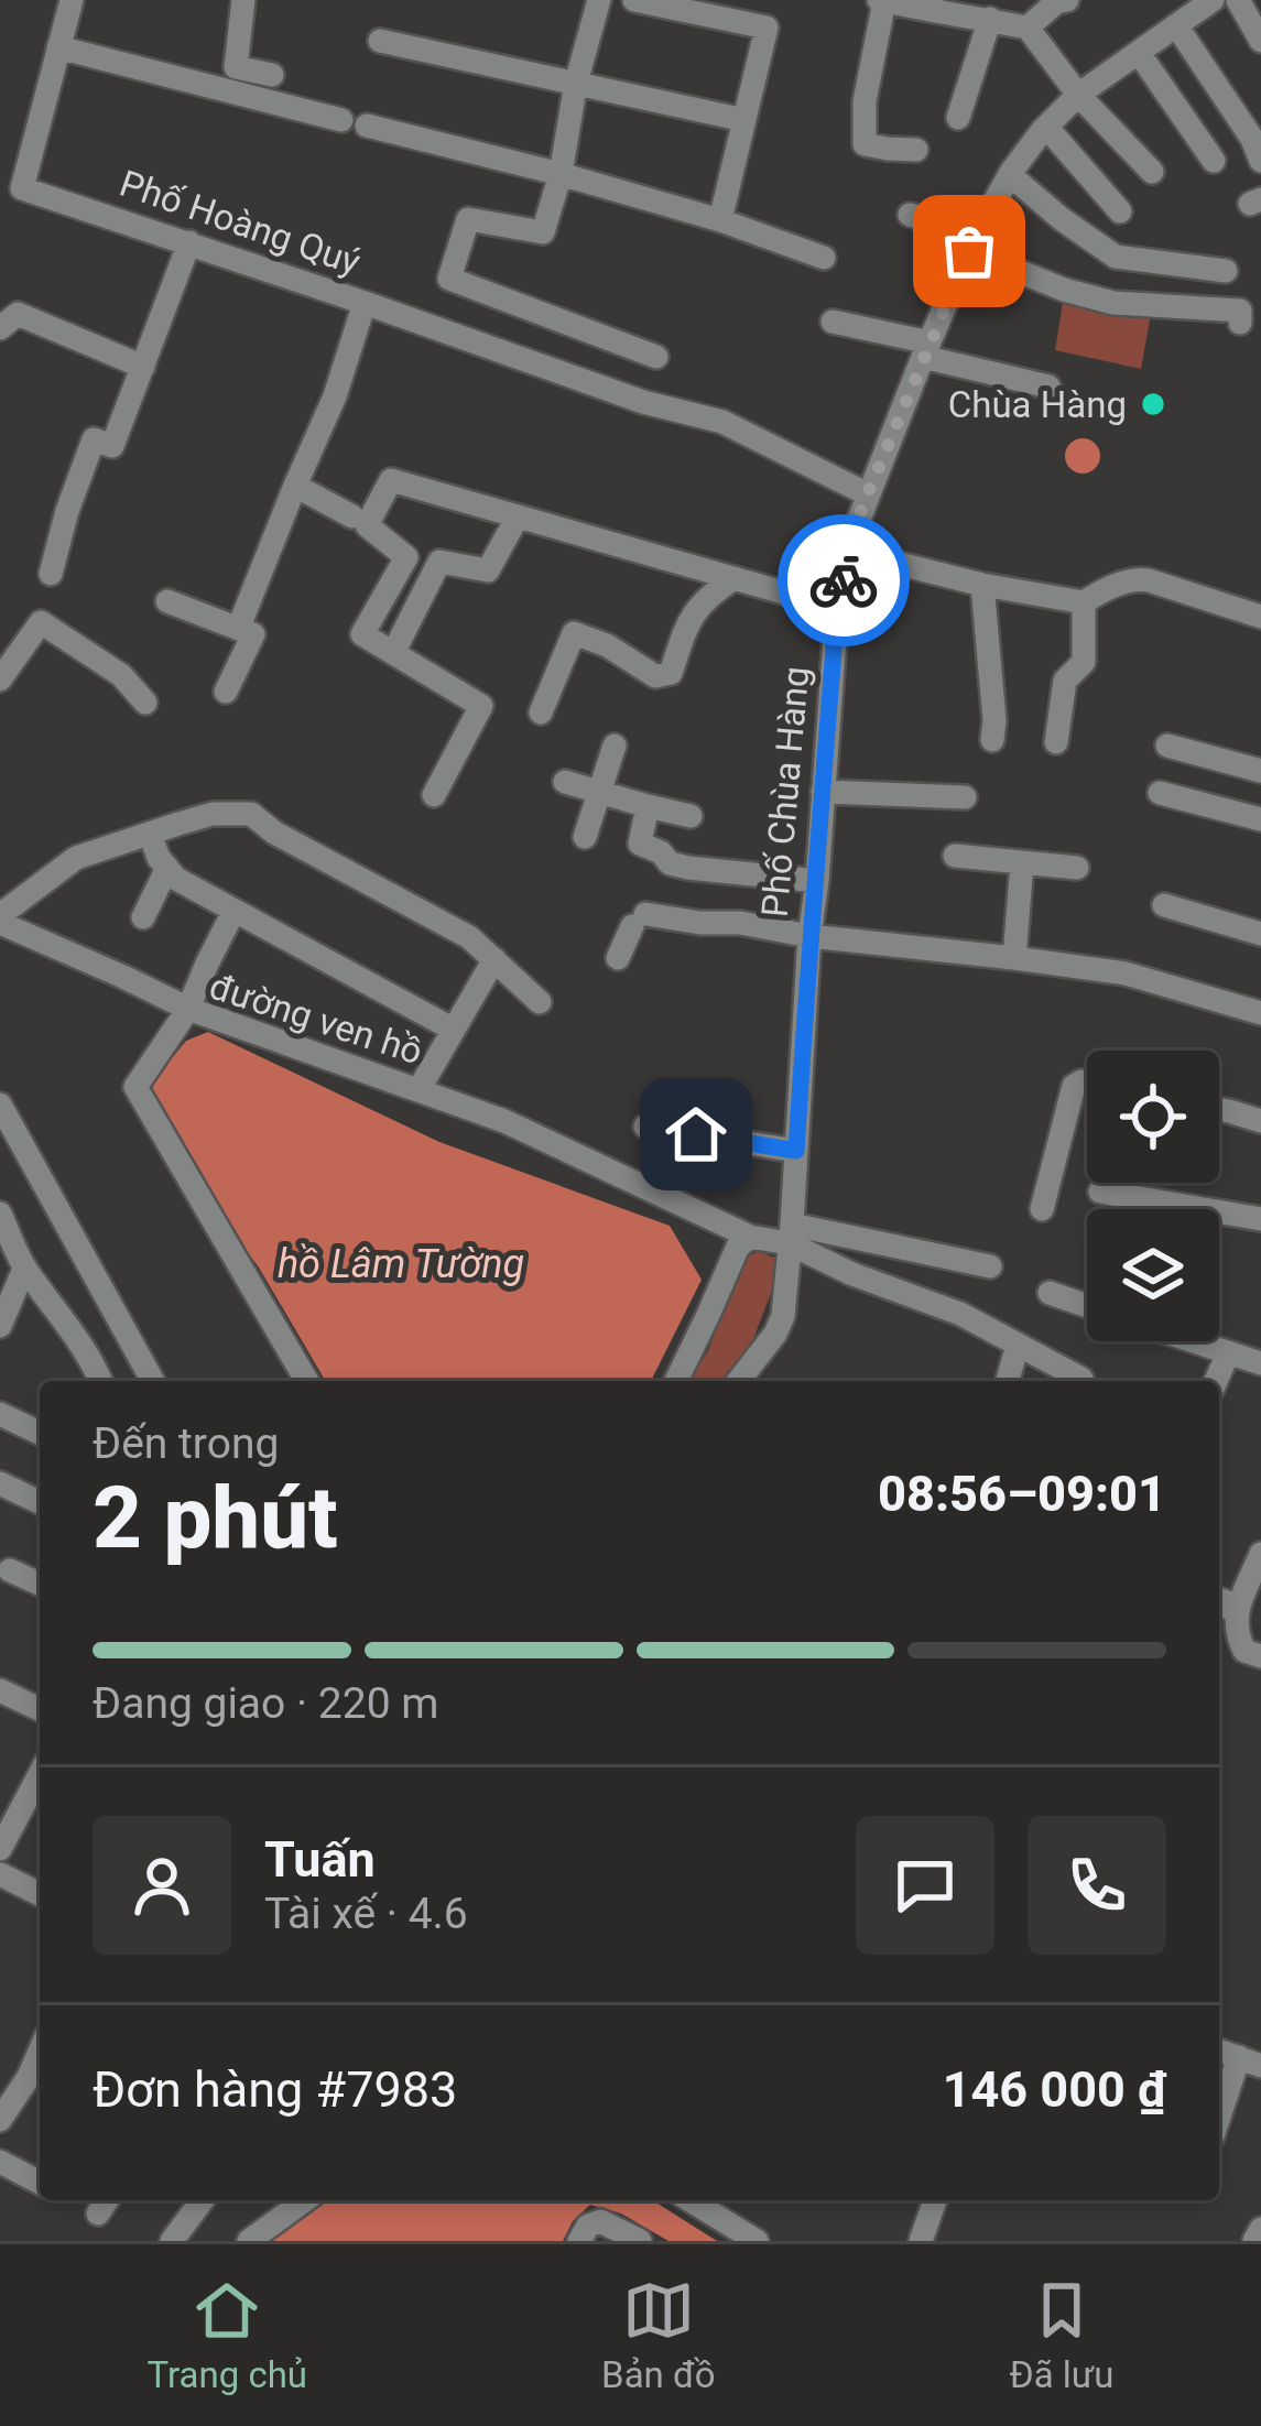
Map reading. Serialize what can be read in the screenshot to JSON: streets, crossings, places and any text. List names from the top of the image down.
{
  "streets": {
    "street": ["Phố Hoàng Quý", "Phố Chùa Hàng", "đường ven hồ"]
  },
  "water": ["hồ Lâm Tường"],
  "places": ["Chùa Hàng"],
  "page": {
    "heading": ["2 phút", "Đến trong", "08:56–09:01"],
    "panel": [
      "Tuấn",
      "Tài xế · 4.6",
      "Đơn hàng #7983",
      "146 000 ₫"
    ],
    "bar": "Đang giao · 220 m",
    "tabs": ["Trang chủ", "Bản đồ", "Đã lưu"]
  }
}
